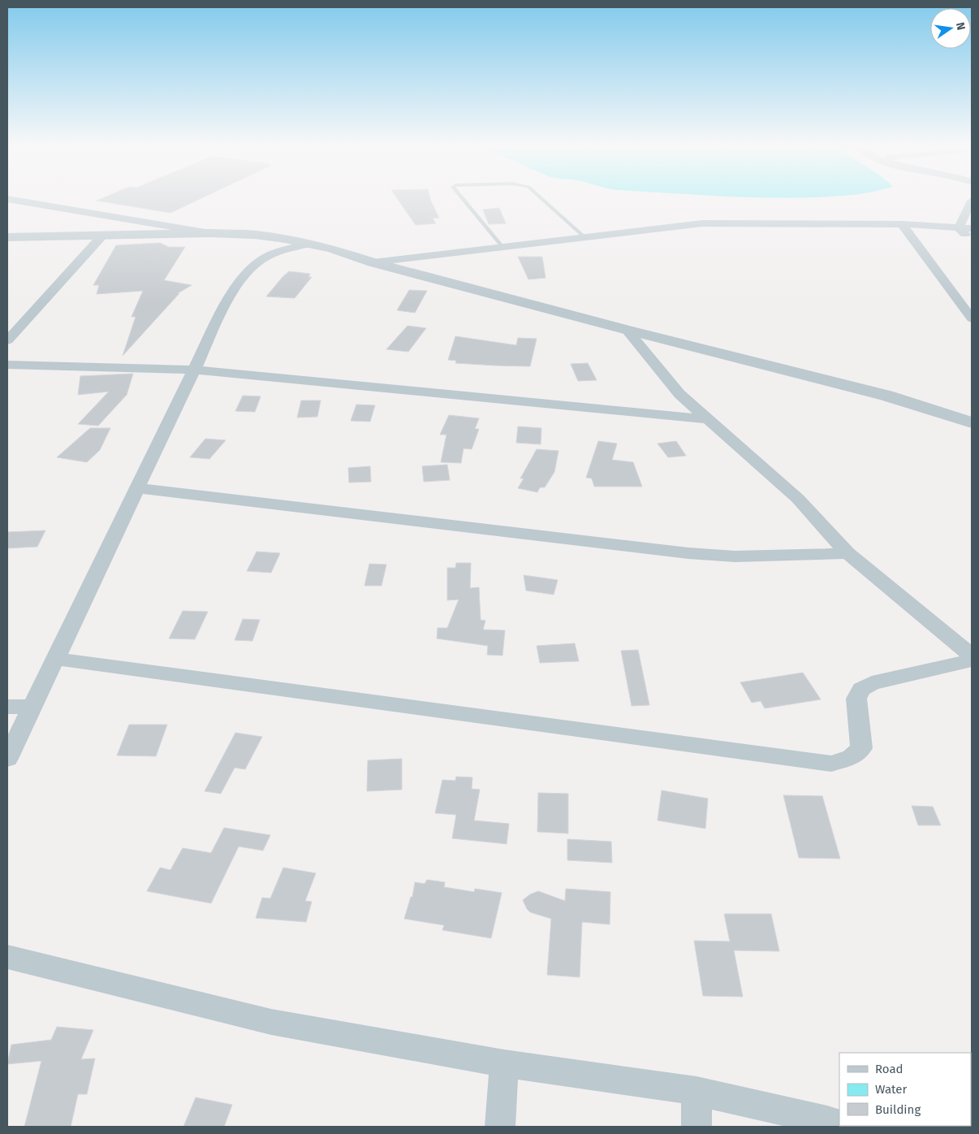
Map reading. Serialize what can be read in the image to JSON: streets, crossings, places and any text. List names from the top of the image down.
{
  "legend": ["Road", "Water", "Building"],
  "north": "right"
}
